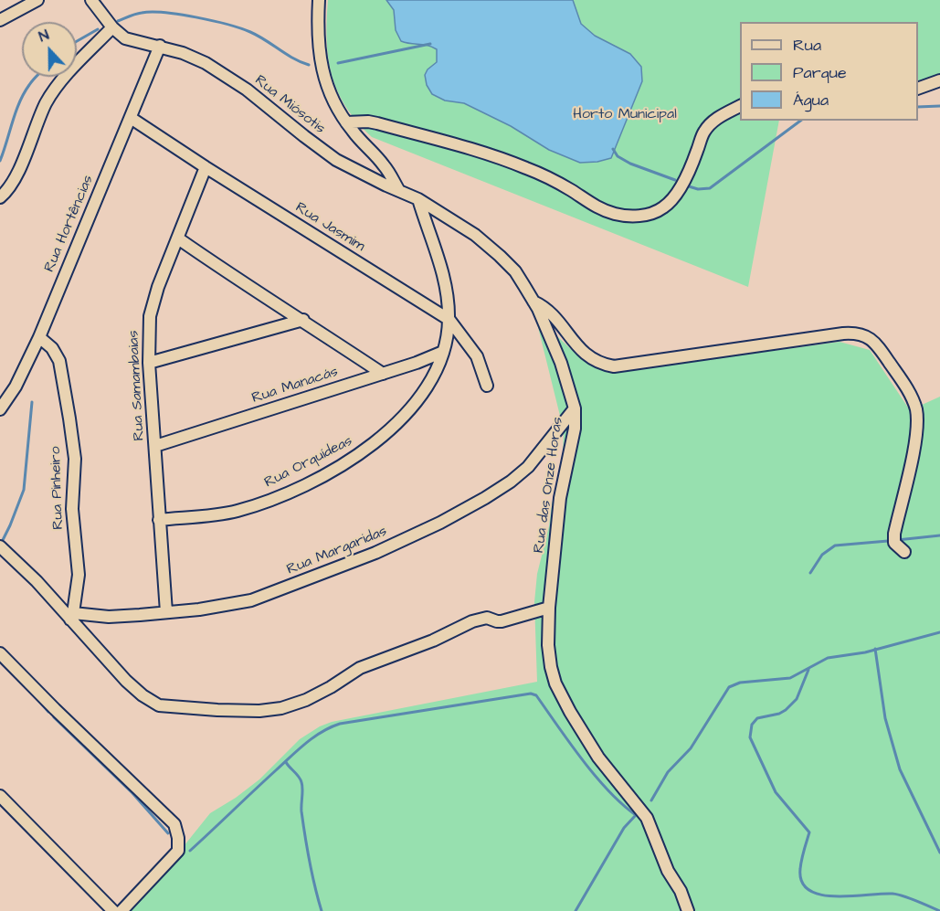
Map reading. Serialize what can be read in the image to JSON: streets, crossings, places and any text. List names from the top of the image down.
{
  "streets": {
    "street": [
      "Rua Miósotis",
      "Rua Hortências",
      "Rua Jasmim",
      "Rua Samambaias",
      "Rua Manacás",
      "Rua Orquídeas",
      "Rua das Onze Horas",
      "Rua Pinheiro",
      "Rua Margaridas"
    ]
  },
  "crossings": [
    ["Rua Miósotis", "Rua Hortências"],
    ["Rua Hortências", "Rua Jasmim"],
    ["Rua Hortências", "Rua Pinheiro"],
    ["Rua Jasmim", "Rua Samambaias"],
    ["Rua Jasmim", "Rua Orquídeas"],
    ["Rua Samambaias", "Rua Manacás"],
    ["Rua Samambaias", "Rua Orquídeas"],
    ["Rua Samambaias", "Rua Margaridas"],
    ["Rua Manacás", "Rua Orquídeas"],
    ["Rua Orquídeas", "Rua das Onze Horas"],
    ["Rua das Onze Horas", "Rua Margaridas"],
    ["Rua Pinheiro", "Rua Margaridas"]
  ],
  "parks": ["Horto Municipal"],
  "legend": ["Rua", "Parque", "Água"],
  "north": "top"
}
